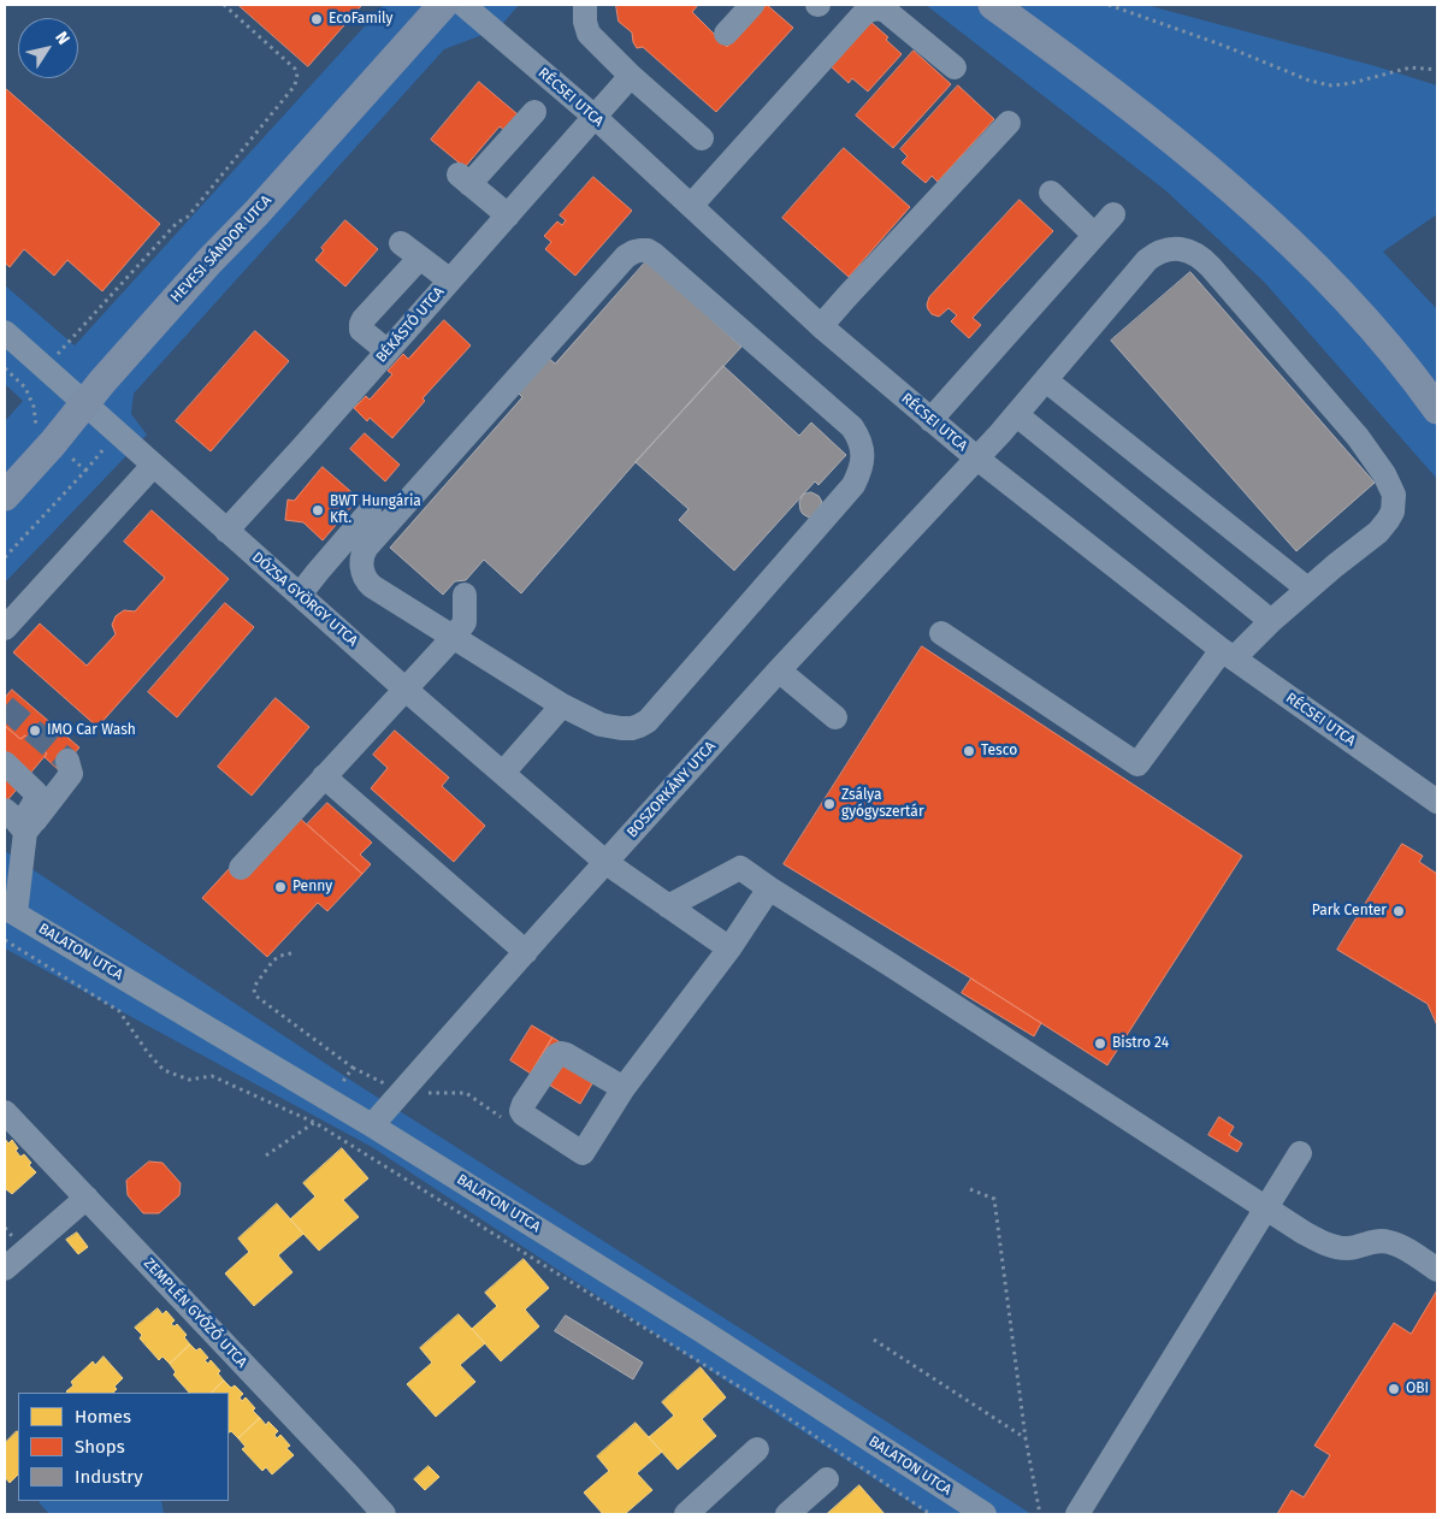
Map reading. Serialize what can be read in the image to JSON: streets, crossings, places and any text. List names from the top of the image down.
{
  "streets": {
    "main road": ["HEVESI SÁNDOR UTCA"],
    "street": [
      "RÉCSEI UTCA",
      "BÉKÁSTÓ UTCA",
      "DÓZSA GYÖRGY UTCA",
      "BOSZORKÁNY UTCA",
      "BALATON UTCA",
      "ZEMPLÉN GYŐZŐ UTCA"
    ]
  },
  "crossings": [
    ["RÉCSEI UTCA", "BÉKÁSTÓ UTCA"],
    ["RÉCSEI UTCA", "BOSZORKÁNY UTCA"],
    ["HEVESI SÁNDOR UTCA", "DÓZSA GYÖRGY UTCA"],
    ["BÉKÁSTÓ UTCA", "DÓZSA GYÖRGY UTCA"],
    ["DÓZSA GYÖRGY UTCA", "BOSZORKÁNY UTCA"],
    ["BOSZORKÁNY UTCA", "BALATON UTCA"]
  ],
  "places": [
    "EcoFamily",
    "BWT Hungária Kft.",
    "IMO Car Wash",
    "Tesco",
    "Zsálya gyógyszertár",
    "Penny",
    "Park Center",
    "Bistro 24",
    "OBI"
  ],
  "legend": ["Homes", "Shops", "Industry"],
  "north": "top right"
}
